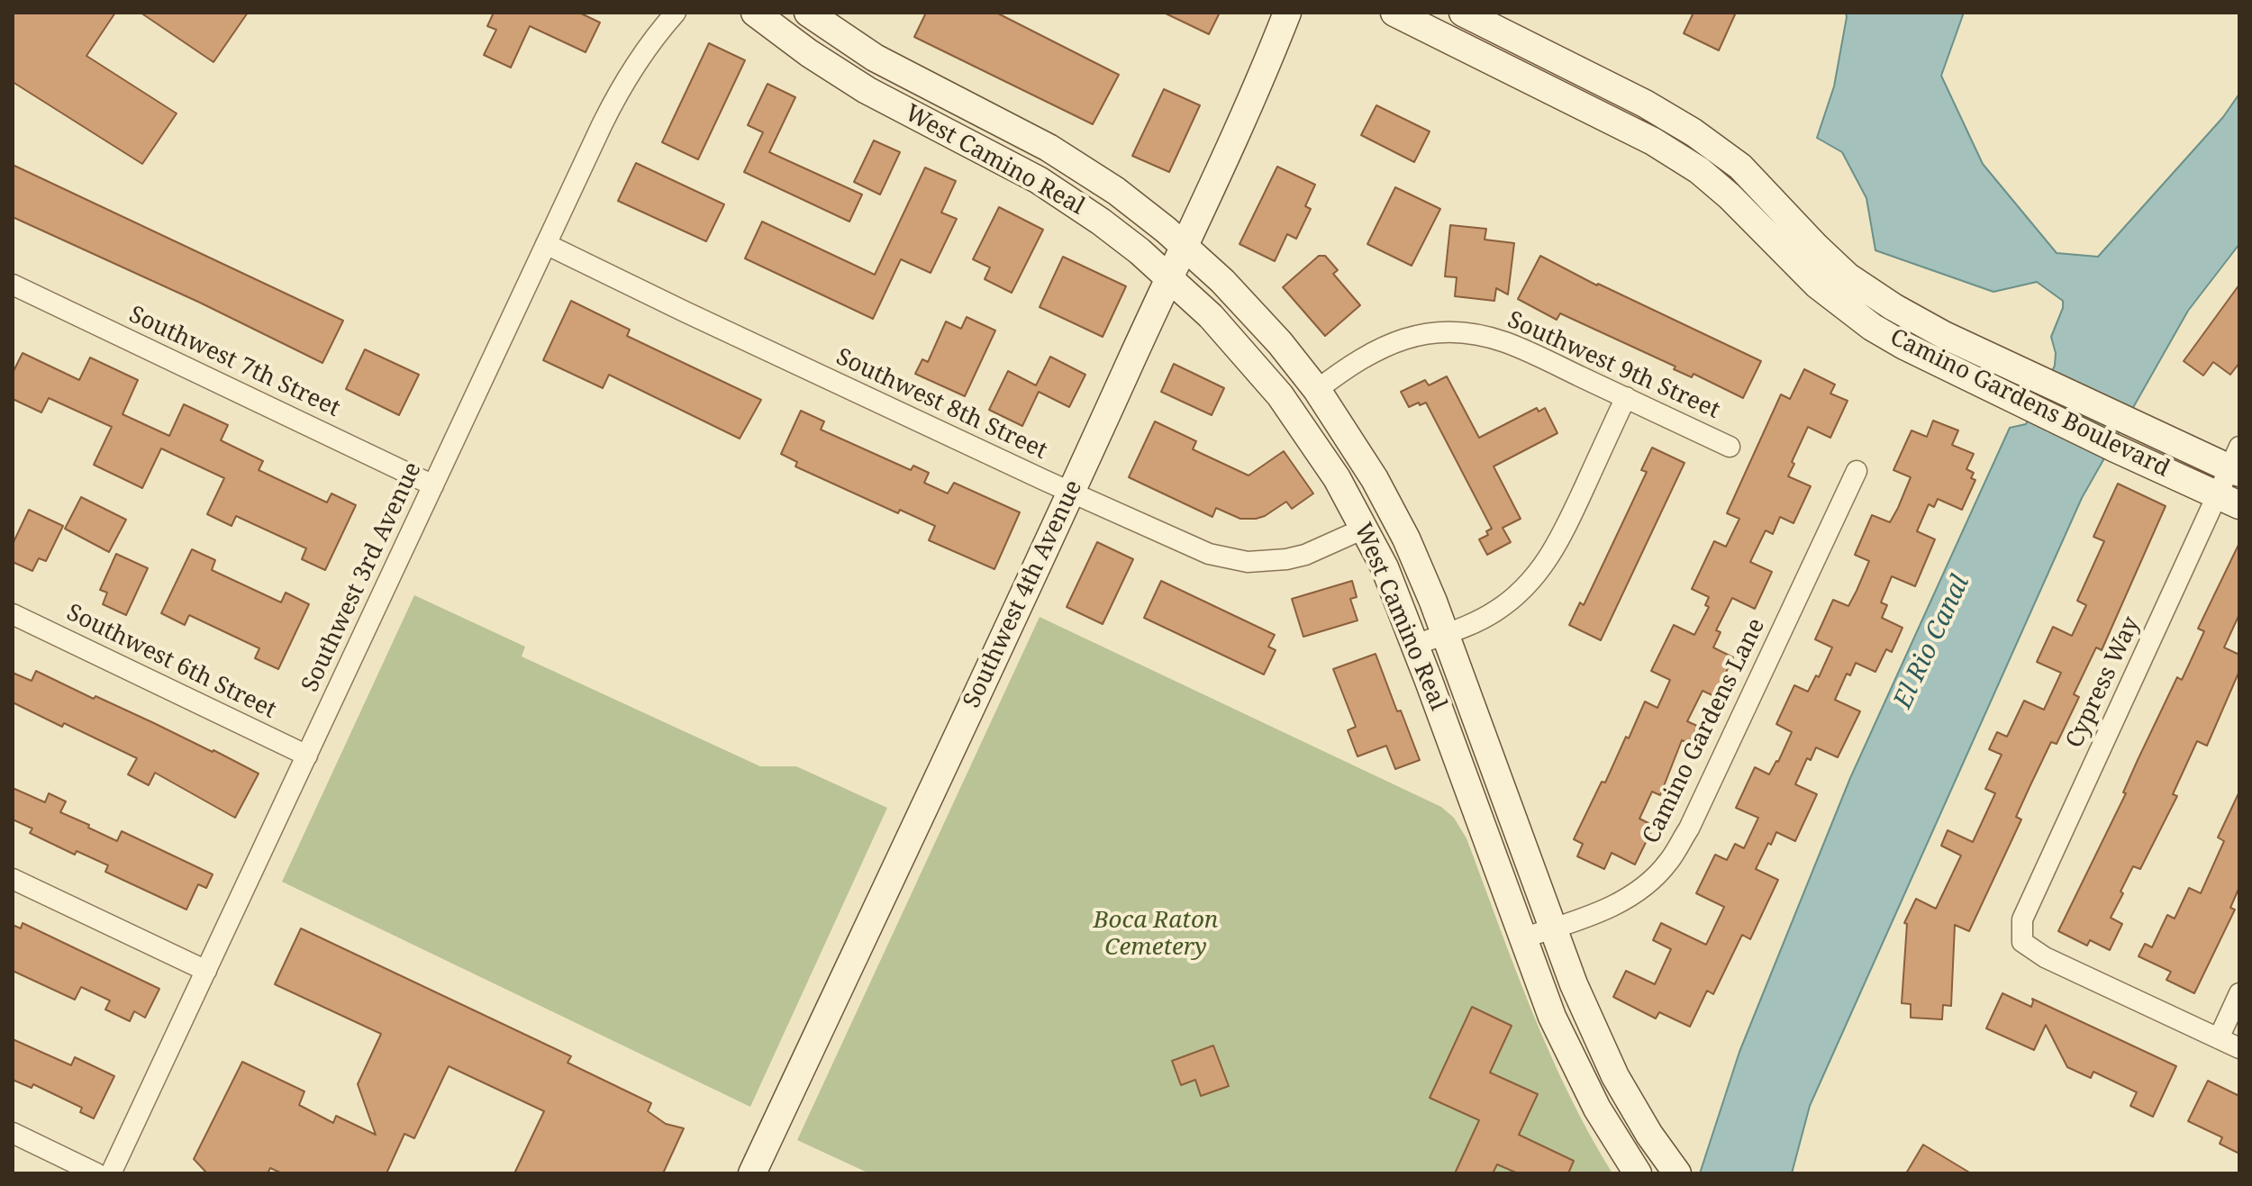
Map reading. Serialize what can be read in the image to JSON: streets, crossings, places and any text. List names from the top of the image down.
{
  "streets": {
    "street": [
      "West Camino Real",
      "Southwest 7th Street",
      "Southwest 9th Street",
      "Camino Gardens Boulevard",
      "Southwest 8th Street",
      "Southwest 3rd Avenue",
      "Southwest 4th Avenue",
      "Southwest 6th Street",
      "Cypress Way",
      "Camino Gardens Lane"
    ]
  },
  "crossings": [
    ["West Camino Real", "Southwest 9th Street"],
    ["West Camino Real", "Southwest 8th Street"],
    ["West Camino Real", "Southwest 4th Avenue"],
    ["West Camino Real", "Camino Gardens Lane"],
    ["Southwest 7th Street", "Southwest 3rd Avenue"],
    ["Camino Gardens Boulevard", "Cypress Way"],
    ["Southwest 8th Street", "Southwest 3rd Avenue"],
    ["Southwest 8th Street", "Southwest 4th Avenue"],
    ["Southwest 3rd Avenue", "Southwest 6th Street"]
  ],
  "water": ["El Rio Canal"],
  "parks": ["Boca Raton Cemetery"]
}
